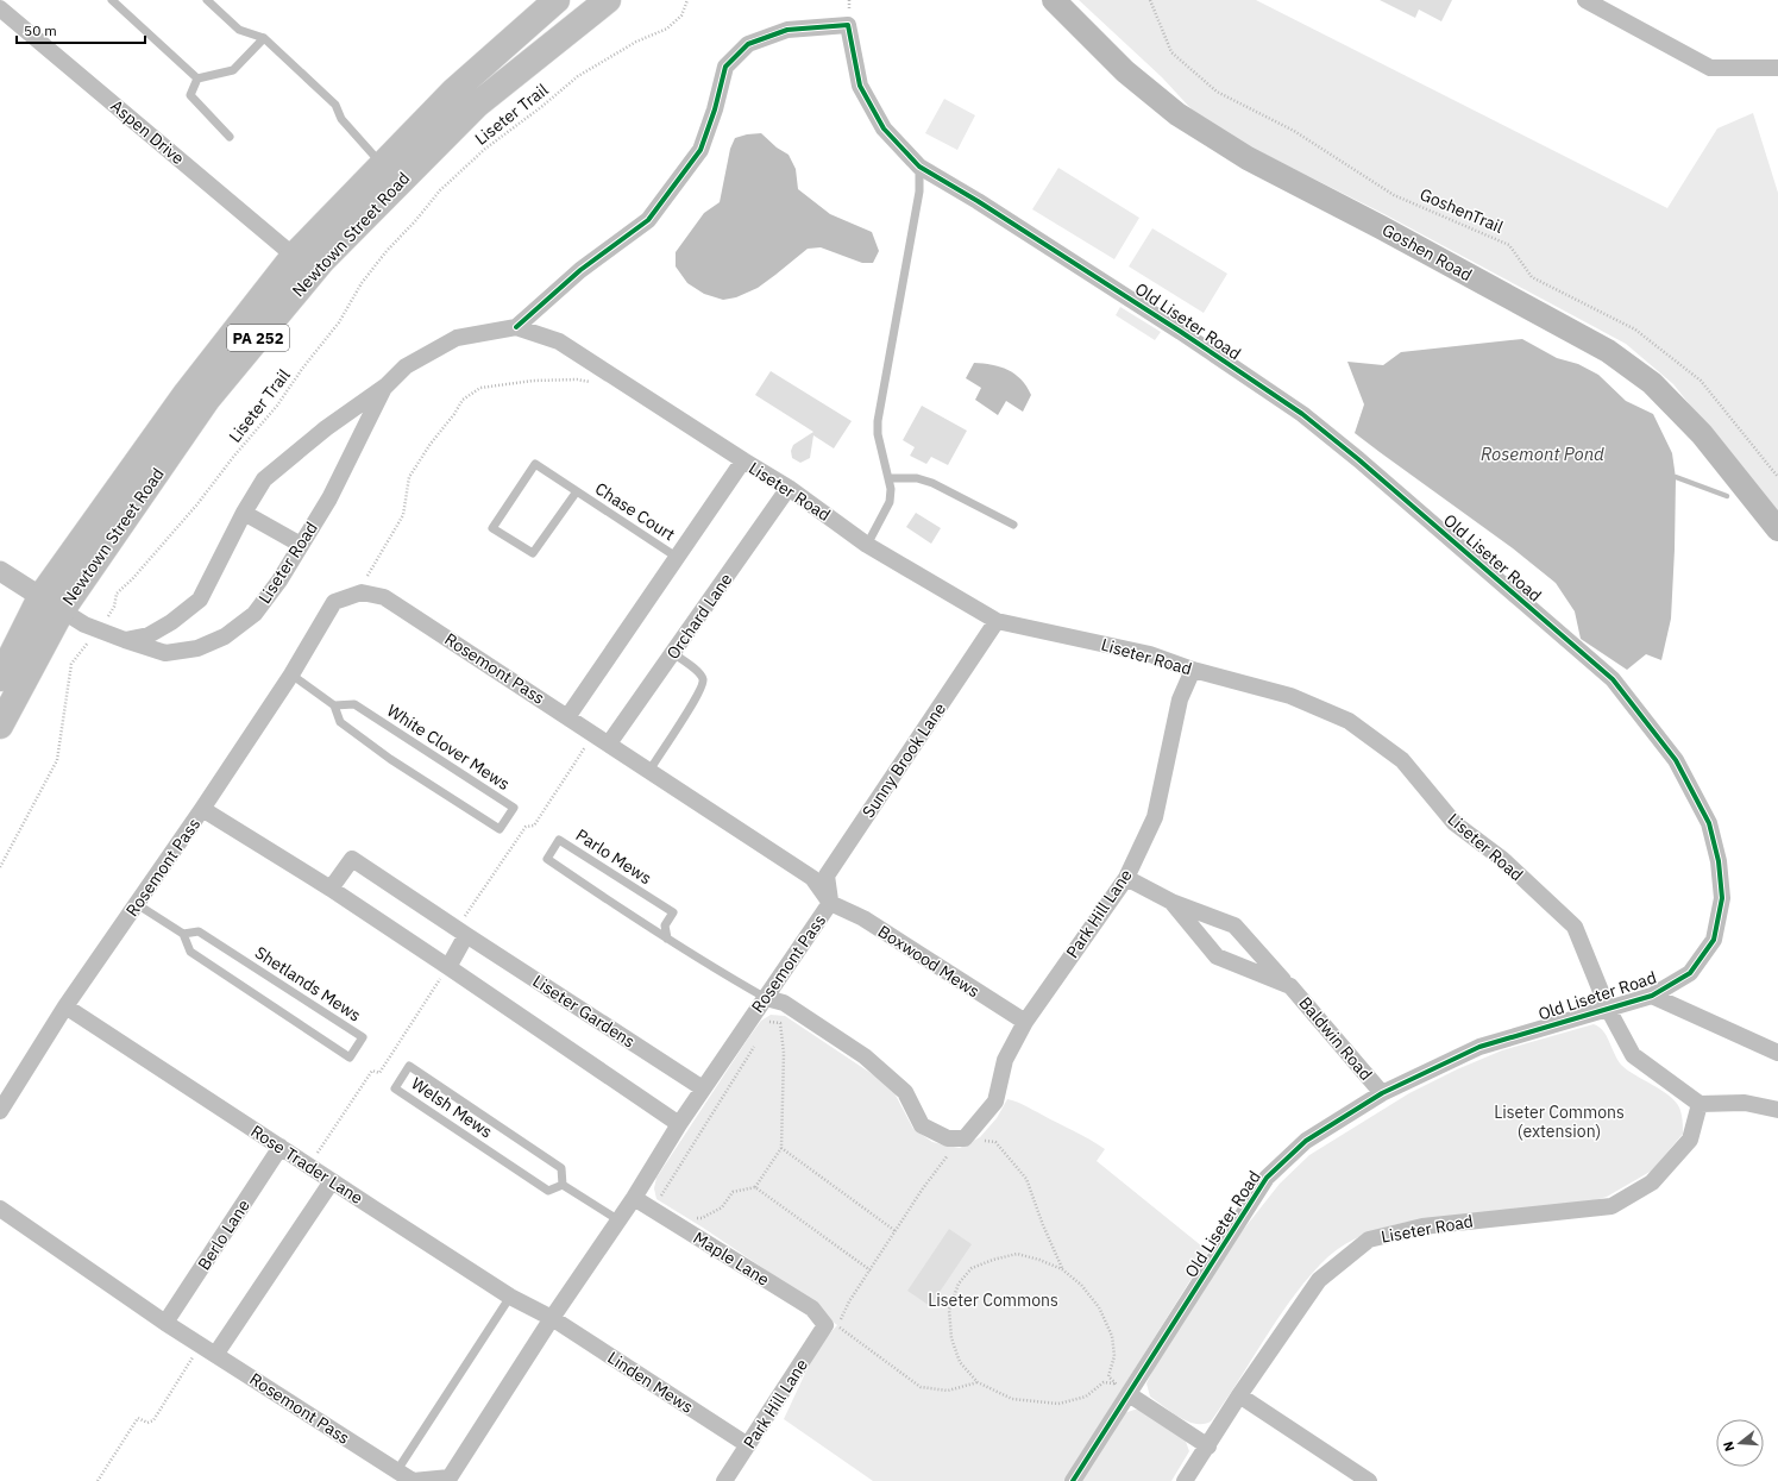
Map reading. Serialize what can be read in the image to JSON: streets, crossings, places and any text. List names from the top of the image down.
{
  "streets": {
    "main road": ["Newtown Street Road", "Goshen Road", "PA 252"],
    "street": [
      "Aspen Drive",
      "Old Liseter Road",
      "Liseter Road",
      "Orchard Lane",
      "Rosemont Pass",
      "Sunny Brook Lane",
      "Park Hill Lane",
      "Boxwood Mews",
      "Liseter Gardens",
      "Baldwin Road",
      "Rose Trader Lane",
      "Berlo Lane",
      "Maple Lane",
      "Linden Mews"
    ],
    "lane": [
      "Chase Court",
      "White Clover Mews",
      "Parlo Mews",
      "Shetlands Mews",
      "Welsh Mews"
    ],
    "path": ["Liseter Trail", "GoshenTrail"]
  },
  "crossings": [
    ["Liseter Trail", "Liseter Road"],
    ["Aspen Drive", "Newtown Street Road"],
    ["Newtown Street Road", "Liseter Road"],
    ["Old Liseter Road", "Liseter Road"],
    ["Old Liseter Road", "Baldwin Road"],
    ["Liseter Road", "Orchard Lane"],
    ["Liseter Road", "Sunny Brook Lane"],
    ["Liseter Road", "Park Hill Lane"],
    ["Orchard Lane", "Rosemont Pass"],
    ["Rosemont Pass", "White Clover Mews"],
    ["Rosemont Pass", "Sunny Brook Lane"],
    ["Rosemont Pass", "Parlo Mews"],
    ["Rosemont Pass", "Boxwood Mews"],
    ["Rosemont Pass", "Shetlands Mews"],
    ["Rosemont Pass", "Liseter Gardens"],
    ["Rosemont Pass", "Rose Trader Lane"],
    ["Rosemont Pass", "Berlo Lane"],
    ["Rosemont Pass", "Maple Lane"],
    ["Rosemont Pass", "Linden Mews"],
    ["Sunny Brook Lane", "Boxwood Mews"],
    ["Park Hill Lane", "Boxwood Mews"],
    ["Park Hill Lane", "Baldwin Road"],
    ["Park Hill Lane", "Maple Lane"],
    ["Park Hill Lane", "Linden Mews"],
    ["Rose Trader Lane", "Berlo Lane"],
    ["Rose Trader Lane", "Linden Mews"]
  ],
  "water": ["Rosemont Pond"],
  "parks": ["Liseter Commons (extension)", "Liseter Commons"],
  "scale_bar": "50 m",
  "north": "left"
}
